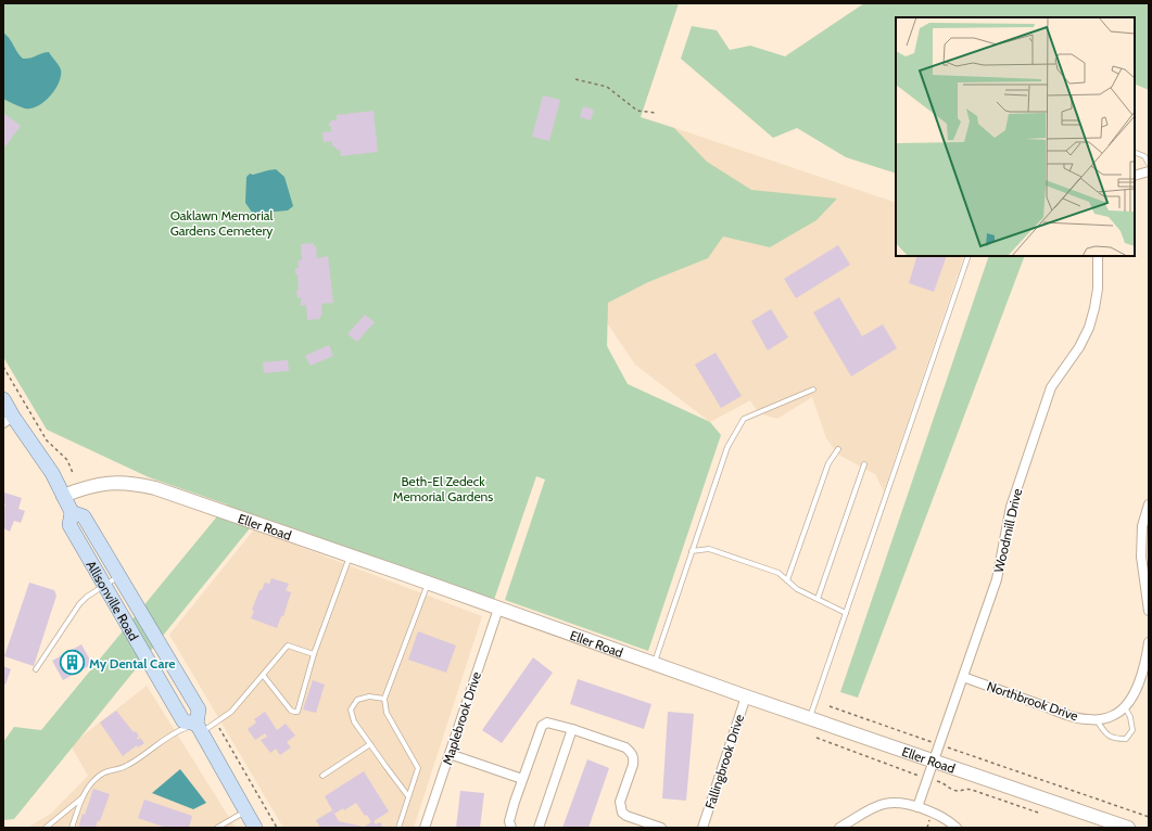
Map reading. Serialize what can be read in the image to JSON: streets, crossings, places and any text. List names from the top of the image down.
{
  "streets": {
    "main road": ["Allisonville Road"],
    "street": [
      "Eller Road",
      "Woodmill Drive",
      "Northbrook Drive",
      "Maplebrook Drive",
      "Fallingbrook Drive"
    ]
  },
  "crossings": [
    ["Eller Road", "Woodmill Drive"],
    ["Eller Road", "Allisonville Road"],
    ["Eller Road", "Maplebrook Drive"],
    ["Eller Road", "Fallingbrook Drive"],
    ["Woodmill Drive", "Northbrook Drive"]
  ],
  "parks": ["Oaklawn Memorial Gardens Cemetery", "Beth-El Zedeck Memorial Gardens"],
  "places": {
    "building": ["My Dental Care"]
  }
}
